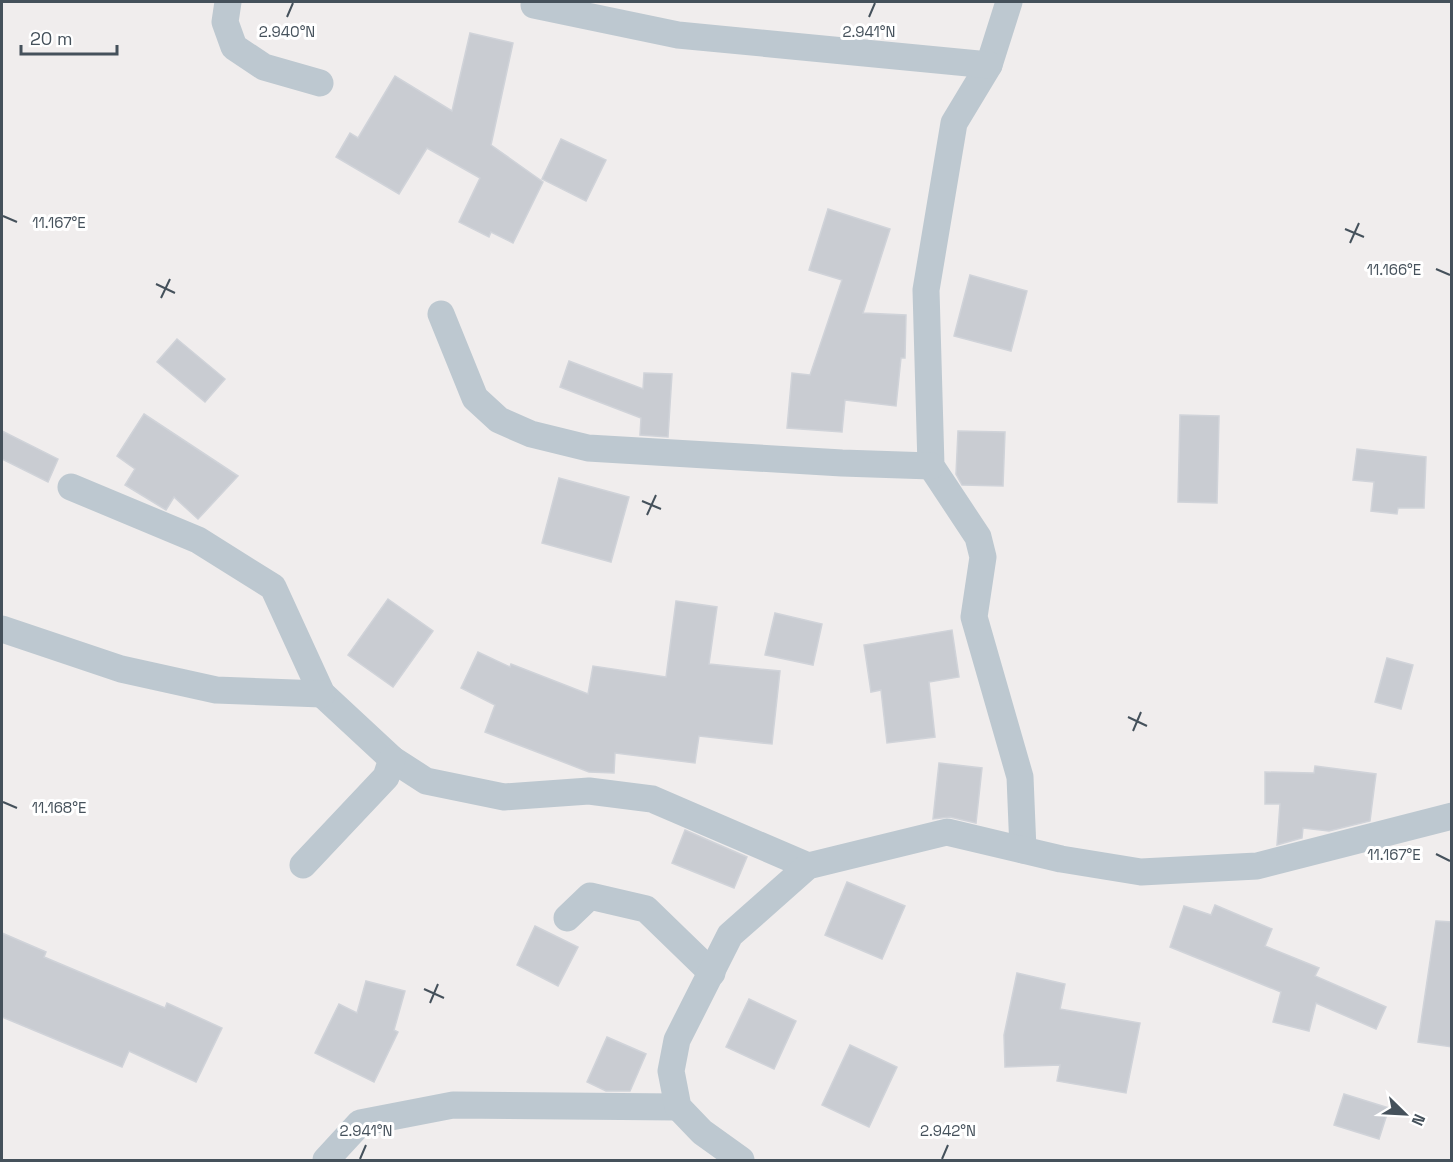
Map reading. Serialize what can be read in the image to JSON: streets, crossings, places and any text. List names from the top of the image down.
{
  "scale_bar": "20 m",
  "north": "bottom right",
  "coordinates": [
    "2.940°N",
    "2.941°N",
    "11.167°E",
    "11.166°E",
    "11.168°E",
    "2.942°N"
  ]
}
